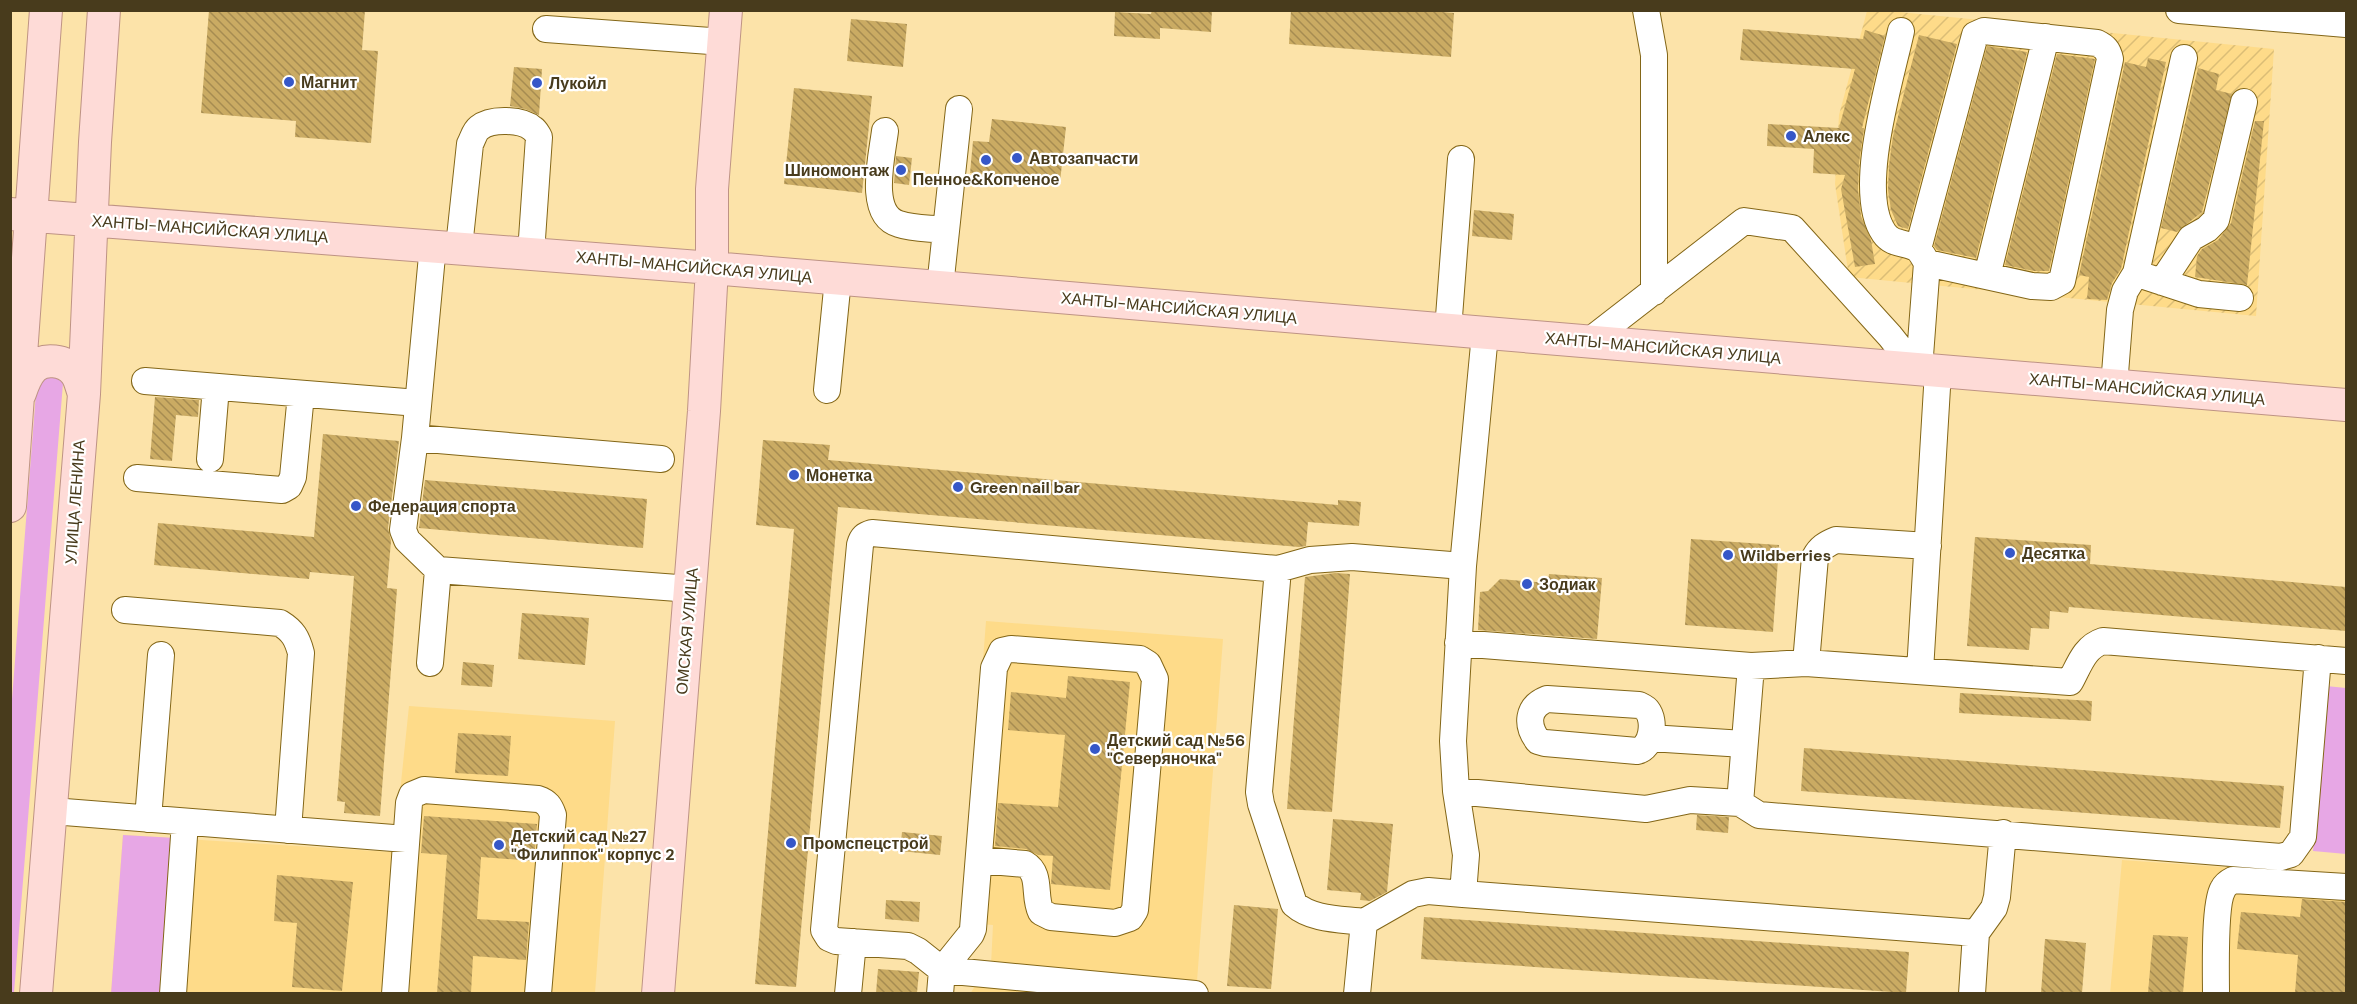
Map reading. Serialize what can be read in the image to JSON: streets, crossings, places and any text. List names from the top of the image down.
{
  "streets": {
    "main road": ["ХАНТЫ-МАНСИЙСКАЯ УЛИЦА", "УЛИЦА ЛЕНИНА", "ОМСКАЯ УЛИЦА"]
  },
  "crossings": [
    ["ХАНТЫ-МАНСИЙСКАЯ УЛИЦА", "УЛИЦА ЛЕНИНА"],
    ["ХАНТЫ-МАНСИЙСКАЯ УЛИЦА", "ОМСКАЯ УЛИЦА"]
  ],
  "places": [
    "Магнит",
    "Лукойл",
    "Алекс",
    "Автозапчасти",
    "Пенное&Копченое",
    "Шиномонтаж",
    "Монетка",
    "Green nail bar",
    "Федерация спорта",
    "Десятка",
    "Wildberries",
    "Зодиак",
    "Детский сад №56 \"Северяночка\"",
    "Промспецстрой",
    "Детский сад №27 \"Филиппок\" корпус 2"
  ]
}
